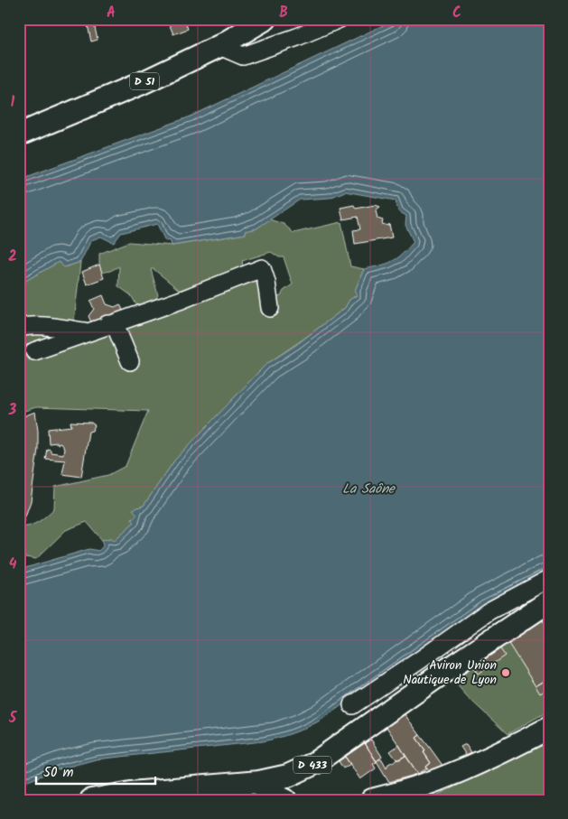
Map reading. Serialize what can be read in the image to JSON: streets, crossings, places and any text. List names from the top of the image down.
{
  "streets": {
    "main road": ["D 51", "D 433"]
  },
  "water": ["La Saône"],
  "places": ["Aviron Union Nautique de Lyon"],
  "scale_bar": "50 m",
  "grid": {
    "columns": ["A", "B", "C"],
    "rows": [
      "1",
      "2",
      "3",
      "4",
      "5"
    ]
  }
}
